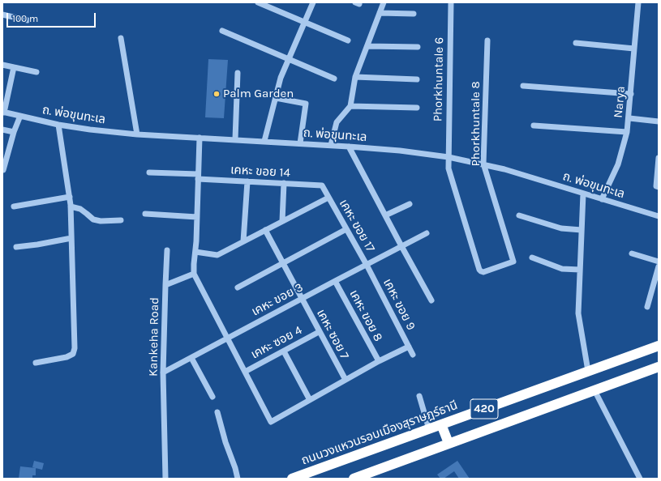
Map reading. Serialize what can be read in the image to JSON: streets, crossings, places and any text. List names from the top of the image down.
{
  "streets": {
    "highway": ["420", "ถนนวงแหวนรอบเมืองสุราษฎร์ธานี"],
    "street": [
      "Phorkhuntale 6",
      "Narya",
      "ถ. พ่อขุนทะเล",
      "Phorkhuntale 8",
      "เคหะ ขอย 14",
      "เคหะ ขอย 17",
      "เคหะ ขอย 3",
      "เคหะ ขอย 9",
      "เคหะ ขอย 8",
      "เคหะ ซอย 7",
      "Kankeha Road",
      "เคหะ ซอย 4"
    ]
  },
  "crossings": [
    ["Phorkhuntale 6", "ถ. พ่อขุนทะเล"],
    ["Phorkhuntale 6", "Phorkhuntale 8"],
    ["Narya", "ถ. พ่อขุนทะเล"],
    ["ถ. พ่อขุนทะเล", "Phorkhuntale 8"],
    ["เคหะ ขอย 14", "เคหะ ขอย 17"],
    ["เคหะ ขอย 17", "เคหะ ขอย 3"],
    ["เคหะ ขอย 17", "เคหะ ขอย 9"],
    ["เคหะ ขอย 17", "เคหะ ซอย 7"],
    ["เคหะ ขอย 3", "เคหะ ขอย 9"],
    ["เคหะ ขอย 3", "เคหะ ขอย 8"],
    ["เคหะ ขอย 3", "เคหะ ซอย 7"],
    ["เคหะ ขอย 3", "Kankeha Road"],
    ["เคหะ ซอย 7", "เคหะ ซอย 4"]
  ],
  "places": ["Palm Garden"],
  "scale_bar": "100 m"
}
